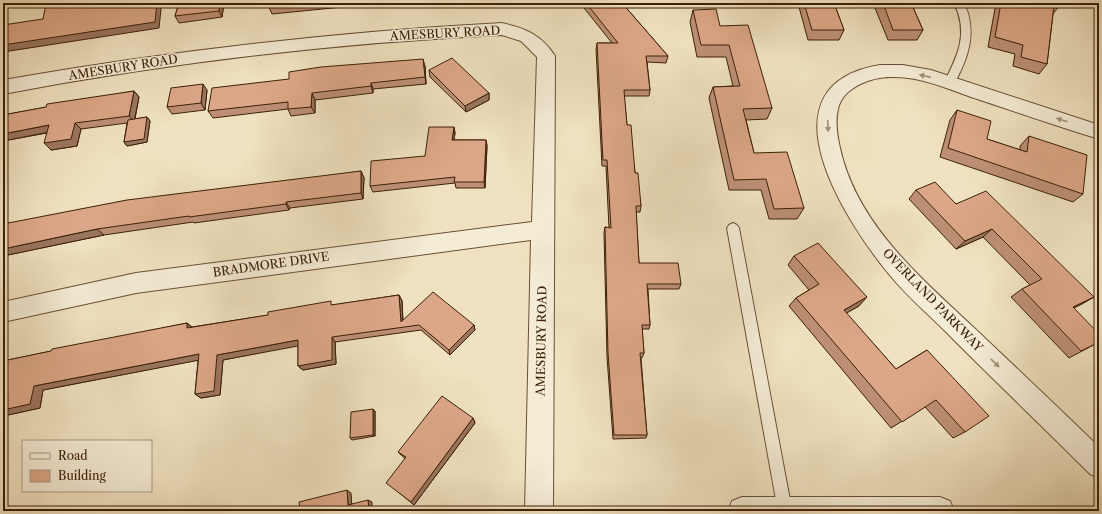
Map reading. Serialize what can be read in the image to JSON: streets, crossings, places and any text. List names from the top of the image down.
{
  "streets": {
    "street": ["AMESBURY ROAD", "BRADMORE DRIVE", "OVERLAND PARKWAY"]
  },
  "crossings": [
    ["AMESBURY ROAD", "BRADMORE DRIVE"]
  ],
  "legend": ["Road", "Building"]
}
